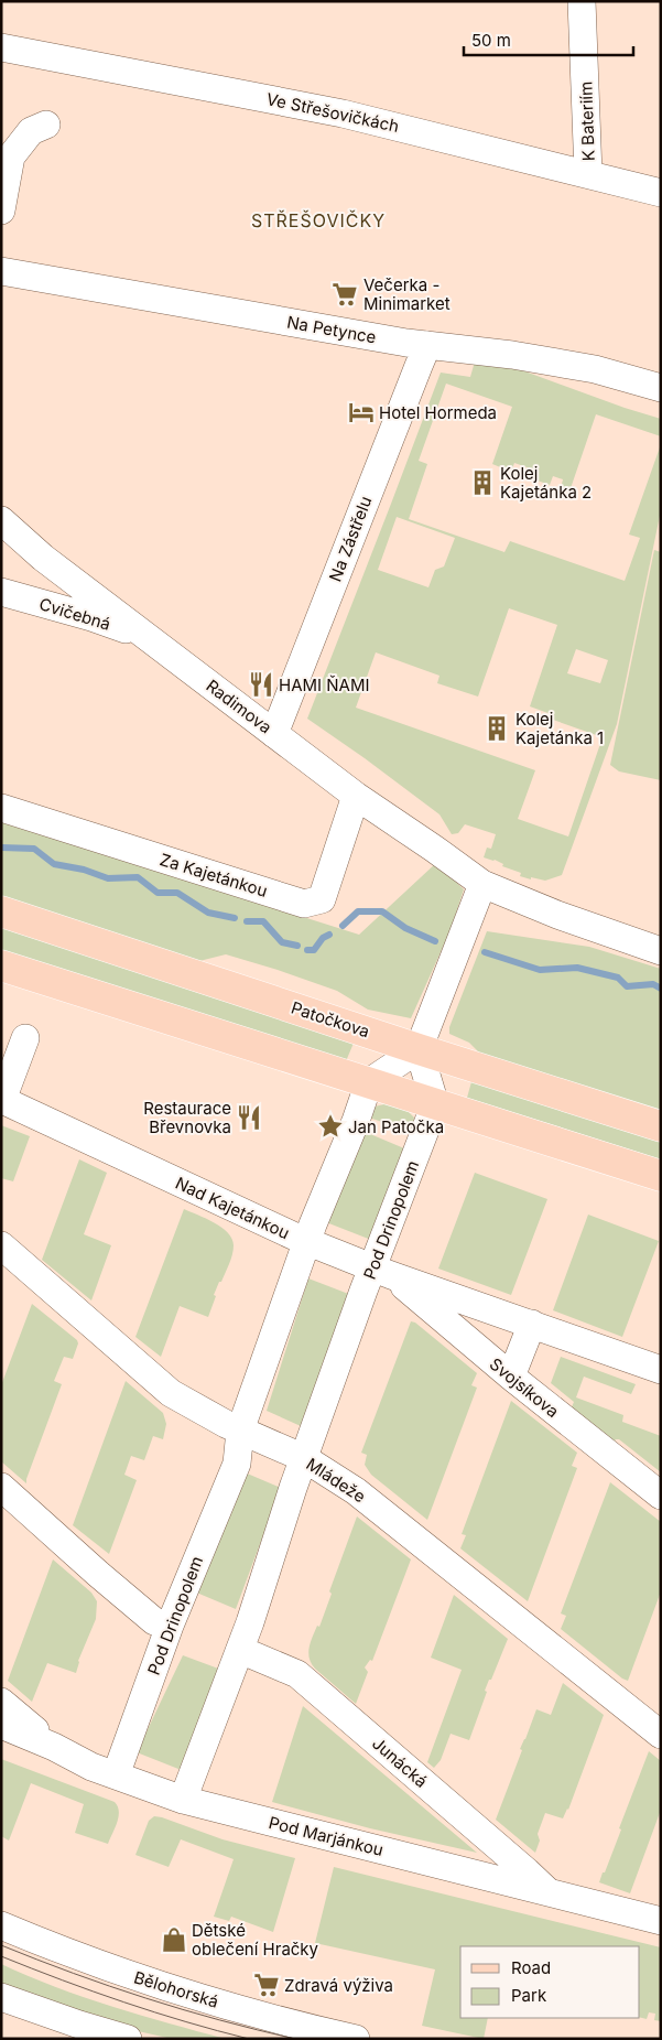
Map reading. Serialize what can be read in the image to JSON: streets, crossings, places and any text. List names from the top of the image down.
{
  "streets": {
    "main road": ["Patočkova"],
    "street": [
      "Ve Střešovičkách",
      "K Bateriím",
      "Na Petynce",
      "Na Zástřelu",
      "Cvičebná",
      "Radimova",
      "Za Kajetánkou",
      "Nad Kajetánkou",
      "Pod Drinopolem",
      "Svojsíkova",
      "Mládeže",
      "Junácká",
      "Pod Marjánkou",
      "Bělohorská"
    ]
  },
  "crossings": [
    ["Ve Střešovičkách", "K Bateriím"],
    ["Na Petynce", "Na Zástřelu"],
    ["Na Zástřelu", "Radimova"],
    ["Cvičebná", "Radimova"],
    ["Radimova", "Za Kajetánkou"],
    ["Nad Kajetánkou", "Pod Drinopolem"],
    ["Nad Kajetánkou", "Svojsíkova"],
    ["Pod Drinopolem", "Svojsíkova"],
    ["Pod Drinopolem", "Mládeže"],
    ["Pod Drinopolem", "Junácká"],
    ["Pod Drinopolem", "Pod Marjánkou"],
    ["Junácká", "Pod Marjánkou"]
  ],
  "districts": ["STŘEŠOVIČKY"],
  "places": {
    "supermarket": ["Večerka - Minimarket", "Zdravá výživa"],
    "hotel": ["Hotel Hormeda"],
    "building": ["Kolej Kajetánka 2", "Kolej Kajetánka 1"],
    "restaurant": ["HAMI ŇAMI", "Restaurace Břevnovka"],
    "place": ["Jan Patočka"],
    "shop": ["Dětské oblečení Hračky"]
  },
  "legend": ["Road", "Park"],
  "scale_bar": "50 m"
}
